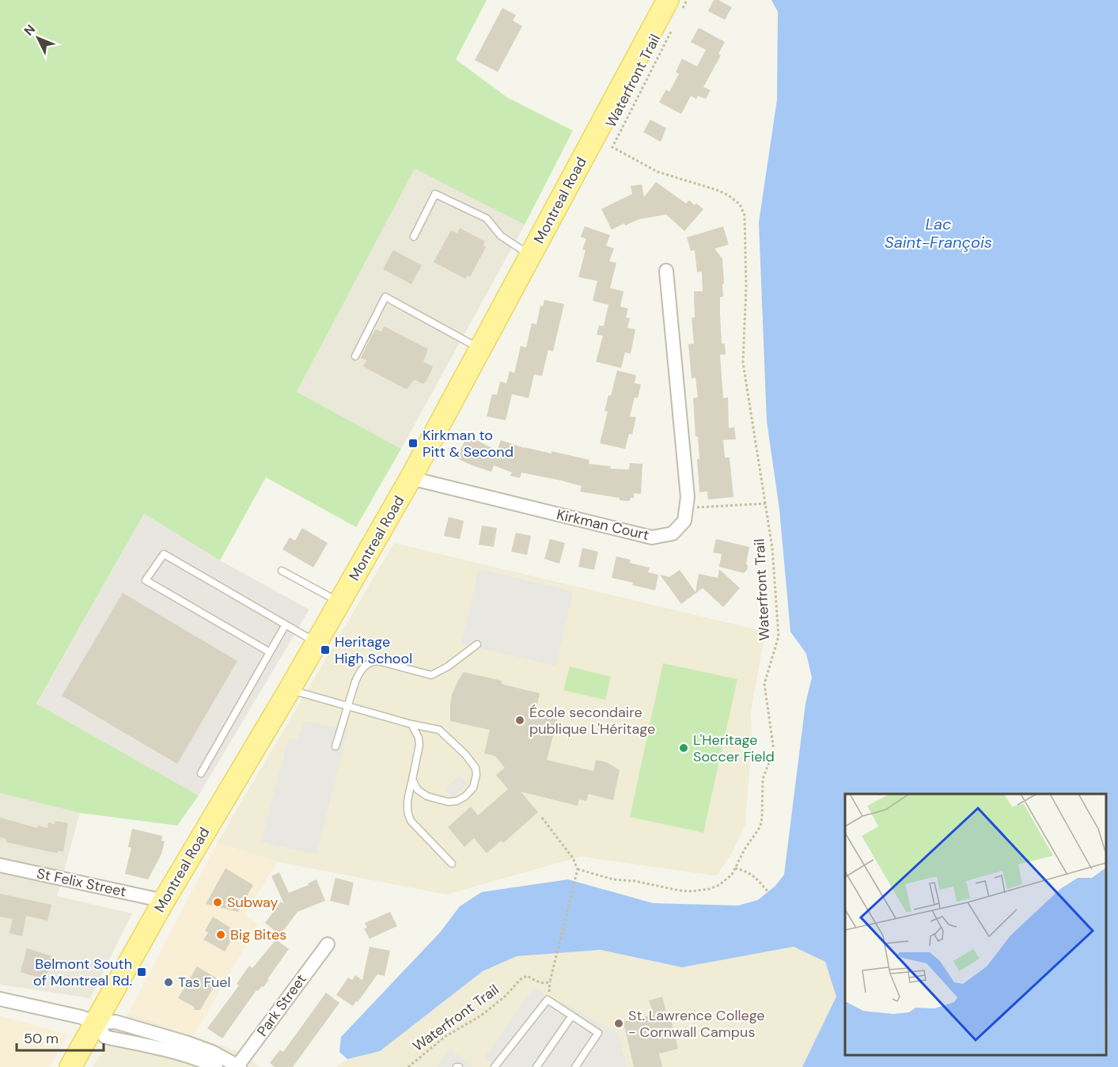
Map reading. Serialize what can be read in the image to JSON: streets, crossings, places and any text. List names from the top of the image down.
{
  "streets": {
    "main road": ["Montreal Road"],
    "street": ["Kirkman Court", "St Felix Street", "Park Street"],
    "path": ["Waterfront Trail"]
  },
  "crossings": [
    ["Montreal Road", "Kirkman Court"],
    ["Montreal Road", "St Felix Street"]
  ],
  "water": ["Lac Saint-François"],
  "places": {
    "transit": ["Kirkman to Pitt & Second", "Heritage High School", "Belmont South of Montreal Rd."],
    "other": [
      "École secondaire publique L'Héritage",
      "L'Heritage Soccer Field",
      "Subway",
      "Big Bites",
      "Tas Fuel",
      "St. Lawrence College - Cornwall Campus"
    ]
  },
  "scale_bar": "50 m",
  "north": "top left"
}
